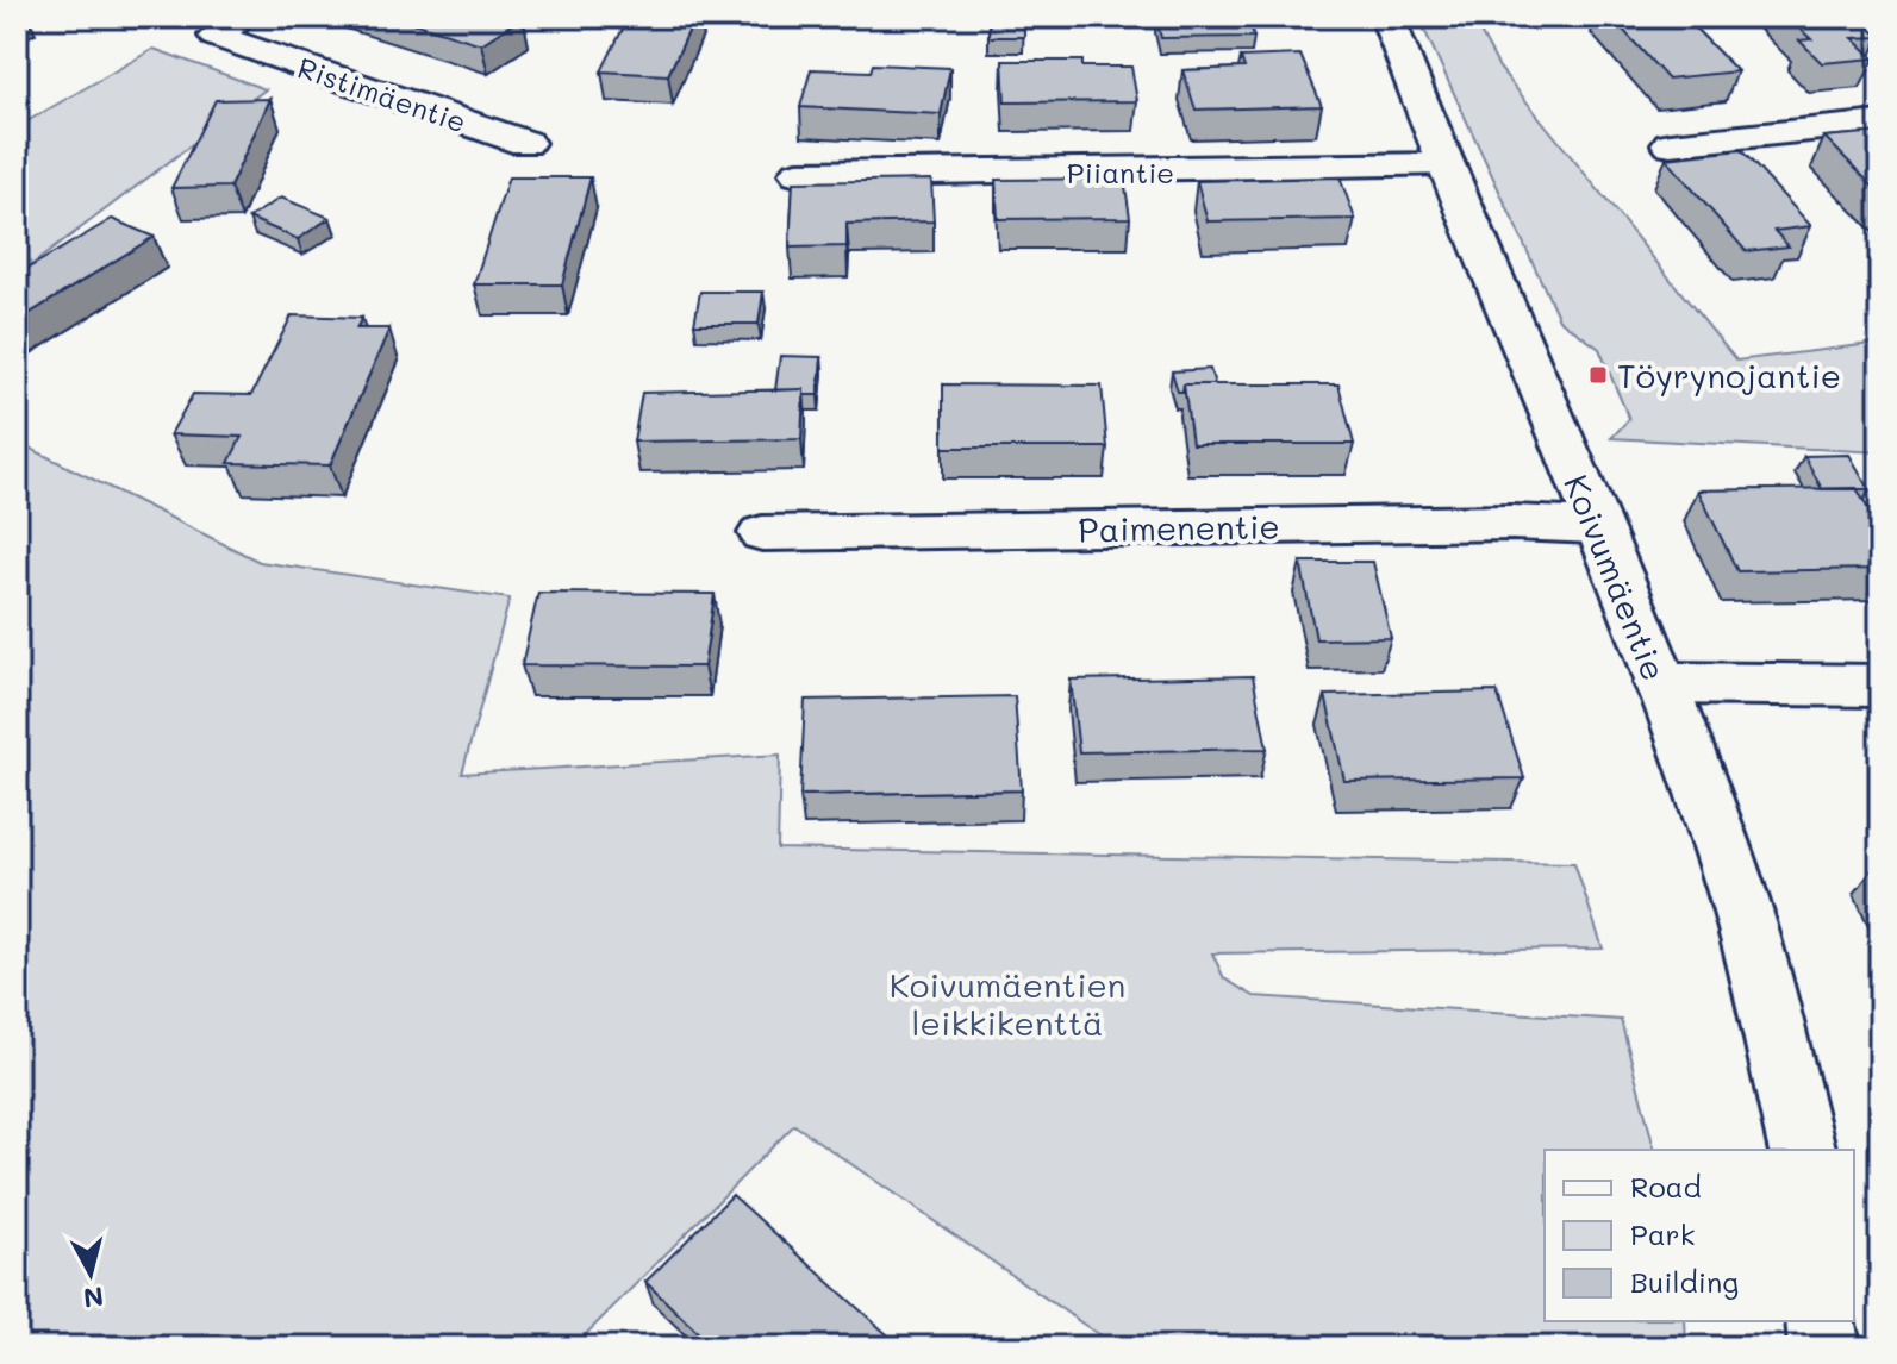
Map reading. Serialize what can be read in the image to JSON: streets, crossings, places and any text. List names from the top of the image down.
{
  "streets": {
    "street": [
      "Ristimäentie",
      "Piiantie",
      "Paimenentie",
      "Koivumäentie"
    ]
  },
  "crossings": [
    ["Piiantie", "Koivumäentie"],
    ["Paimenentie", "Koivumäentie"]
  ],
  "parks": ["Koivumäentien leikkikenttä"],
  "places": {
    "transit": ["Töyrynojantie"]
  },
  "legend": ["Road", "Park", "Building"],
  "north": "bottom"
}
